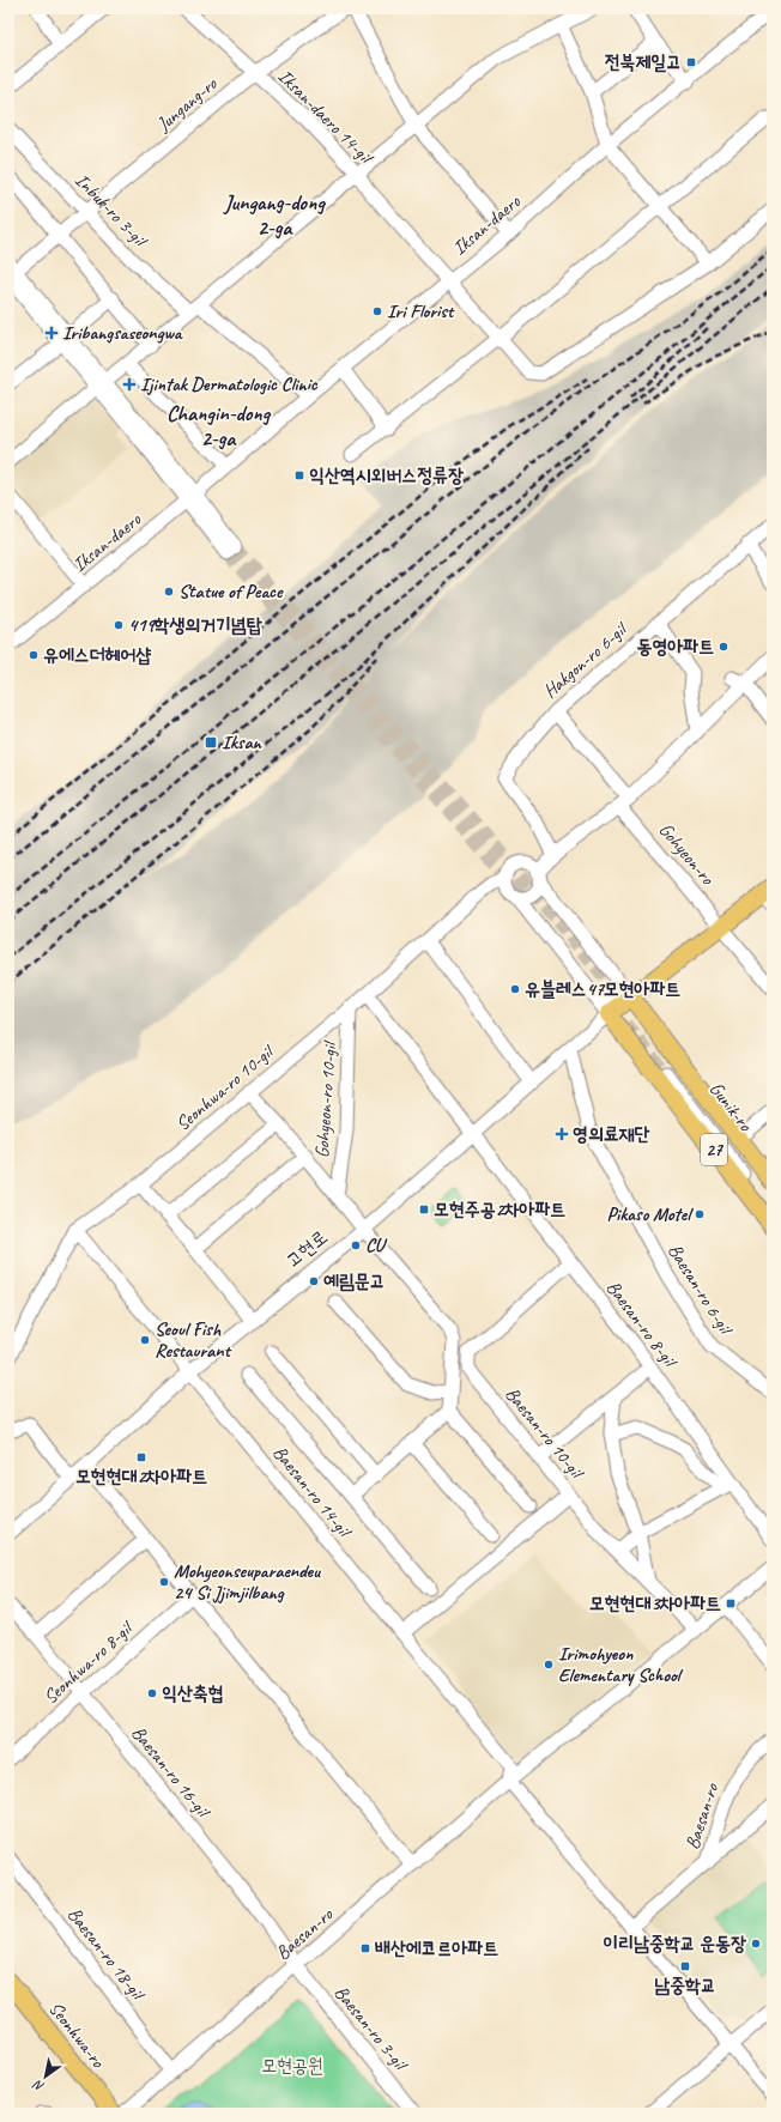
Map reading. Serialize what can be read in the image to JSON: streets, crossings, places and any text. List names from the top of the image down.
{
  "streets": {
    "main road": ["27", "고현로", "Seonhwa-ro"],
    "street": [
      "Jungang-ro",
      "Iksan-daero 14-gil",
      "Inbuk-ro 3-gil",
      "Iksan-daero",
      "Hakgon-ro 6-gil",
      "Gohyeon-ro",
      "Seonhwa-ro 10-gil",
      "Gohyeon-ro 10-gil",
      "Gunik-ro",
      "Baesan-ro 6-gil",
      "Baesan-ro 8-gil",
      "Baesan-ro 10-gil",
      "Baesan-ro 14-gil",
      "Seonhwa-ro 8-gil",
      "Baesan-ro 16-gil",
      "Baesan-ro",
      "Baesan-ro 18-gil",
      "Baesan-ro 3-gil"
    ]
  },
  "crossings": [
    ["Jungang-ro", "Iksan-daero 14-gil"],
    ["Jungang-ro", "Inbuk-ro 3-gil"],
    ["Jungang-ro", "Iksan-daero"],
    ["Iksan-daero 14-gil", "Iksan-daero"],
    ["Hakgon-ro 6-gil", "Gohyeon-ro"],
    ["Seonhwa-ro 10-gil", "Gohyeon-ro 10-gil"],
    ["Seonhwa-ro 10-gil", "Baesan-ro 8-gil"],
    ["Seonhwa-ro 10-gil", "Baesan-ro 14-gil"],
    ["Gunik-ro", "27"],
    ["27", "고현로"],
    ["고현로", "Baesan-ro 6-gil"],
    ["고현로", "Baesan-ro 8-gil"],
    ["고현로", "Baesan-ro 14-gil"],
    ["Baesan-ro 8-gil", "Baesan-ro 10-gil"],
    ["Baesan-ro 10-gil", "Baesan-ro"],
    ["Baesan-ro 14-gil", "Baesan-ro"],
    ["Seonhwa-ro 8-gil", "Baesan-ro 16-gil"],
    ["Baesan-ro 16-gil", "Baesan-ro"],
    ["Baesan-ro 16-gil", "Baesan-ro 3-gil"],
    ["Baesan-ro", "Baesan-ro 18-gil"],
    ["Baesan-ro", "Baesan-ro 3-gil"]
  ],
  "districts": ["Jungang-dong 2-ga", "Changin-dong 2-ga"],
  "parks": ["모현공원"],
  "places": {
    "transit": [
      "전북제일고",
      "익산역시외버스정류장",
      "Iksan",
      "모현주공2차아파트",
      "모현현대2차아파트",
      "모현현대3차아파트",
      "배산에코르아파트",
      "남중학교"
    ],
    "other": [
      "Iri Florist",
      "Statue of Peace",
      "419학생의거기념탑",
      "동영아파트",
      "유에스더헤어샵",
      "유블레스47모현아파트",
      "Pikaso Motel",
      "CU",
      "예림문고",
      "Seoul Fish Restaurant",
      "Mohyeonseuparaendeu 24 Si Jjimjilbang",
      "Irimohyeon Elementary School",
      "익산축협",
      "이리남중학교 운동장"
    ],
    "health": ["Iribangsaseongwa", "Ijintak Dermatologic Clinic", "영의료재단"]
  },
  "north": "bottom left"
}
